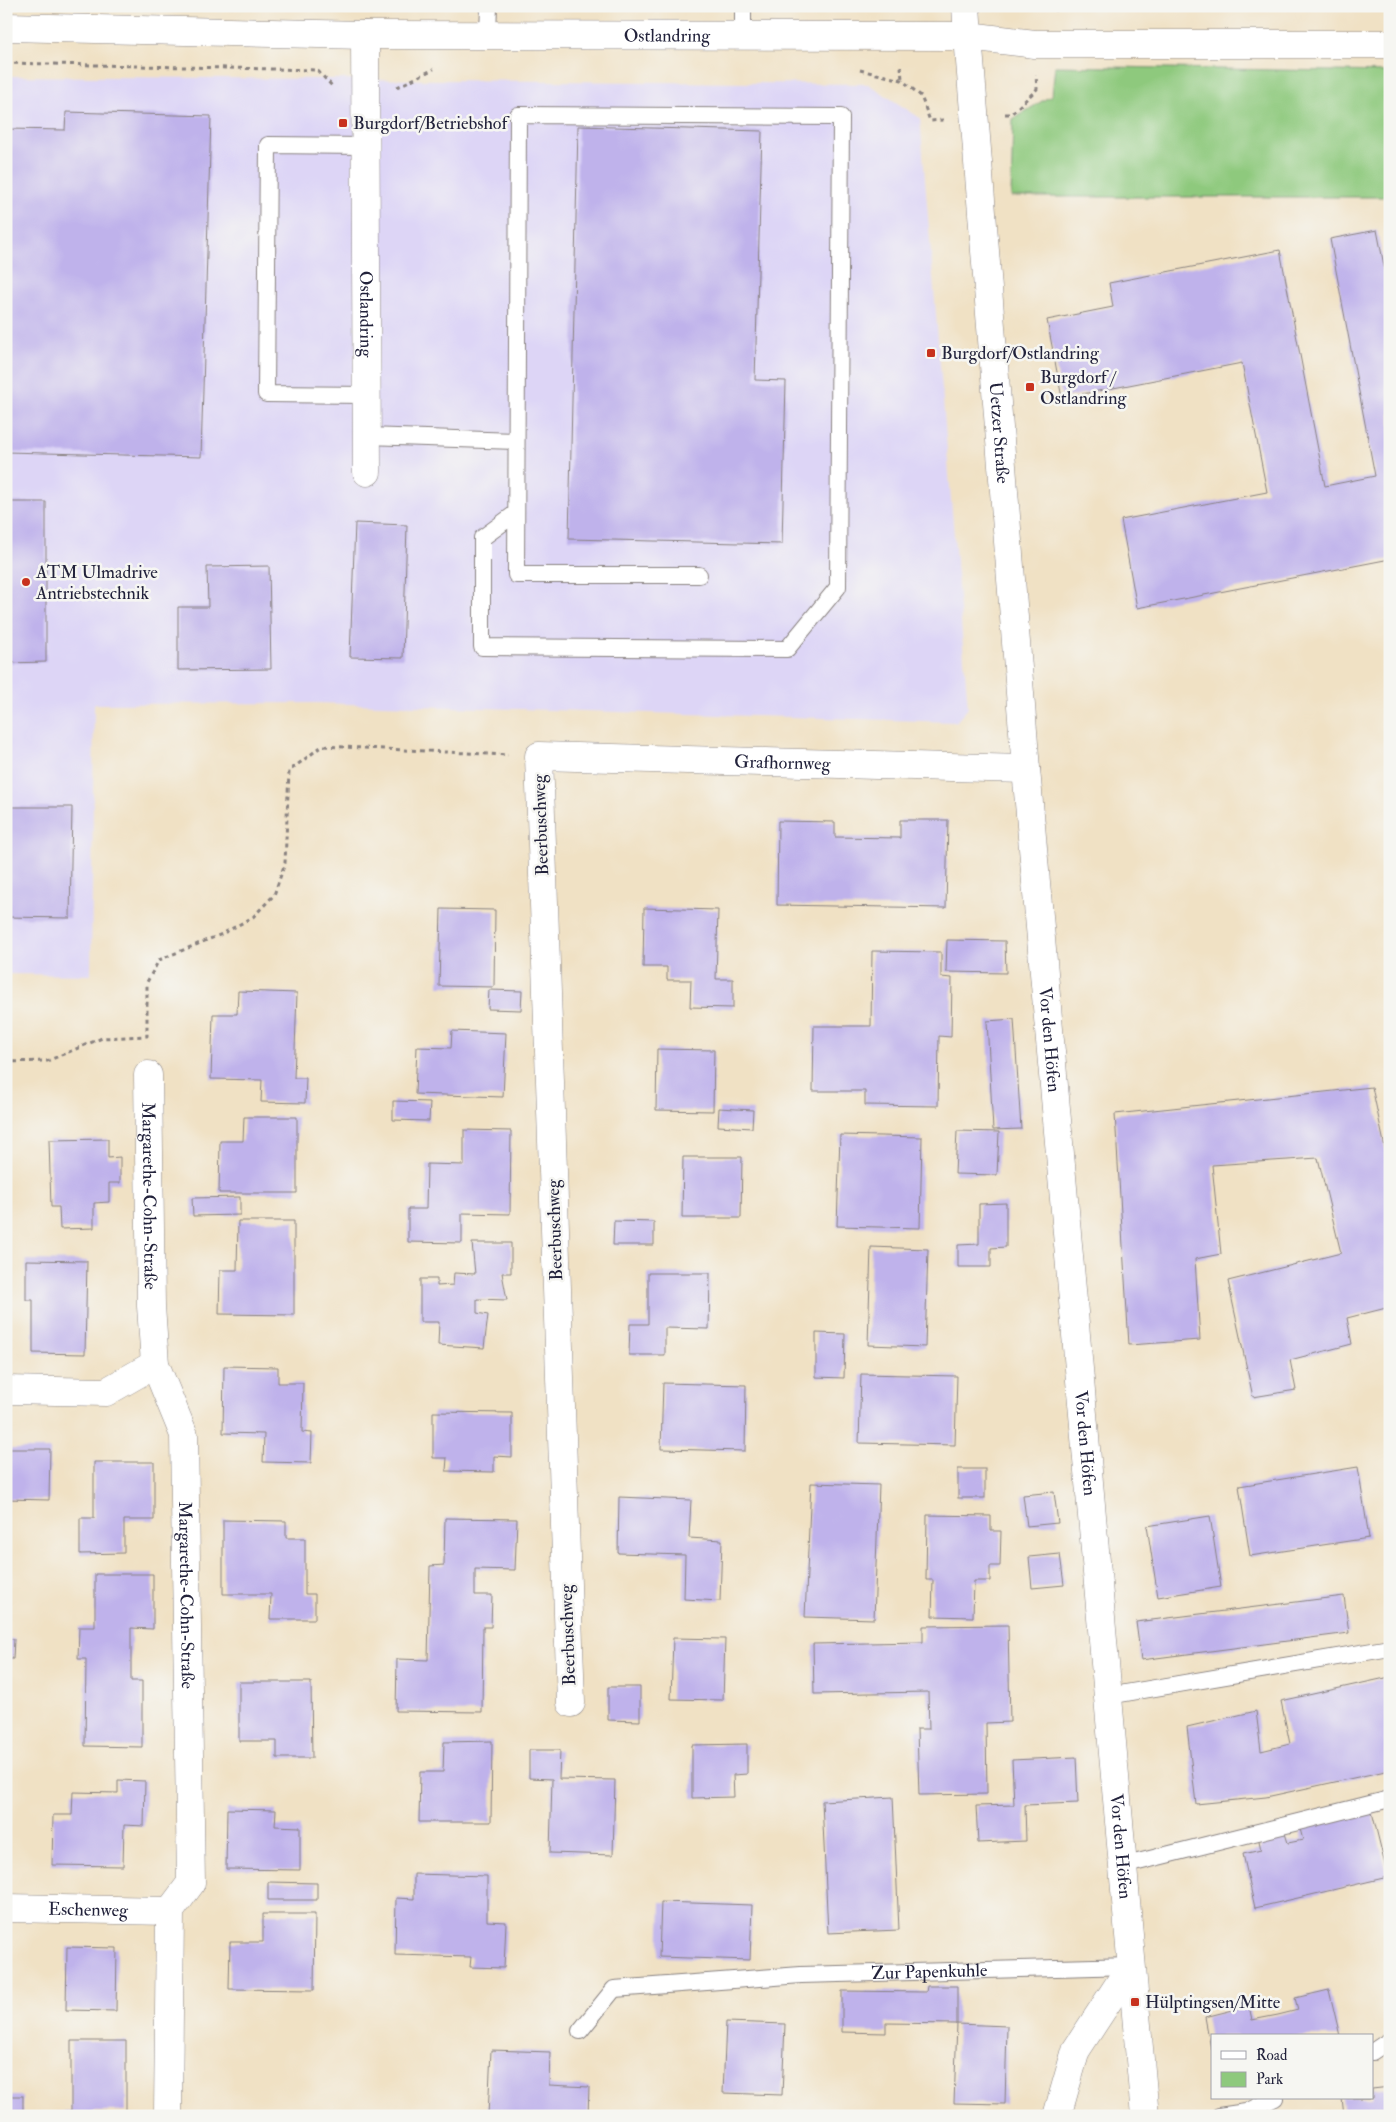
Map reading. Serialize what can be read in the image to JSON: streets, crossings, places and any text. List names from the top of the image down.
{
  "streets": {
    "street": [
      "Ostlandring",
      "Uetzer Straße",
      "Grafhornweg",
      "Beerbuschweg",
      "Vor den Höfen",
      "Margarethe-Cohn-Straße",
      "Eschenweg"
    ],
    "lane": ["Zur Papenkuhle"]
  },
  "crossings": [
    ["Ostlandring", "Uetzer Straße"],
    ["Uetzer Straße", "Grafhornweg"],
    ["Uetzer Straße", "Vor den Höfen"],
    ["Grafhornweg", "Beerbuschweg"],
    ["Grafhornweg", "Vor den Höfen"],
    ["Vor den Höfen", "Zur Papenkuhle"],
    ["Margarethe-Cohn-Straße", "Eschenweg"]
  ],
  "places": {
    "transit": [
      "Burgdorf/Betriebshof",
      "Burgdorf/Ostlandring",
      "Burgdorf / Ostlandring",
      "Hülptingsen/Mitte"
    ],
    "other": ["ATM Ulmadrive Antriebstechnik"]
  },
  "legend": ["Road", "Park"]
}
